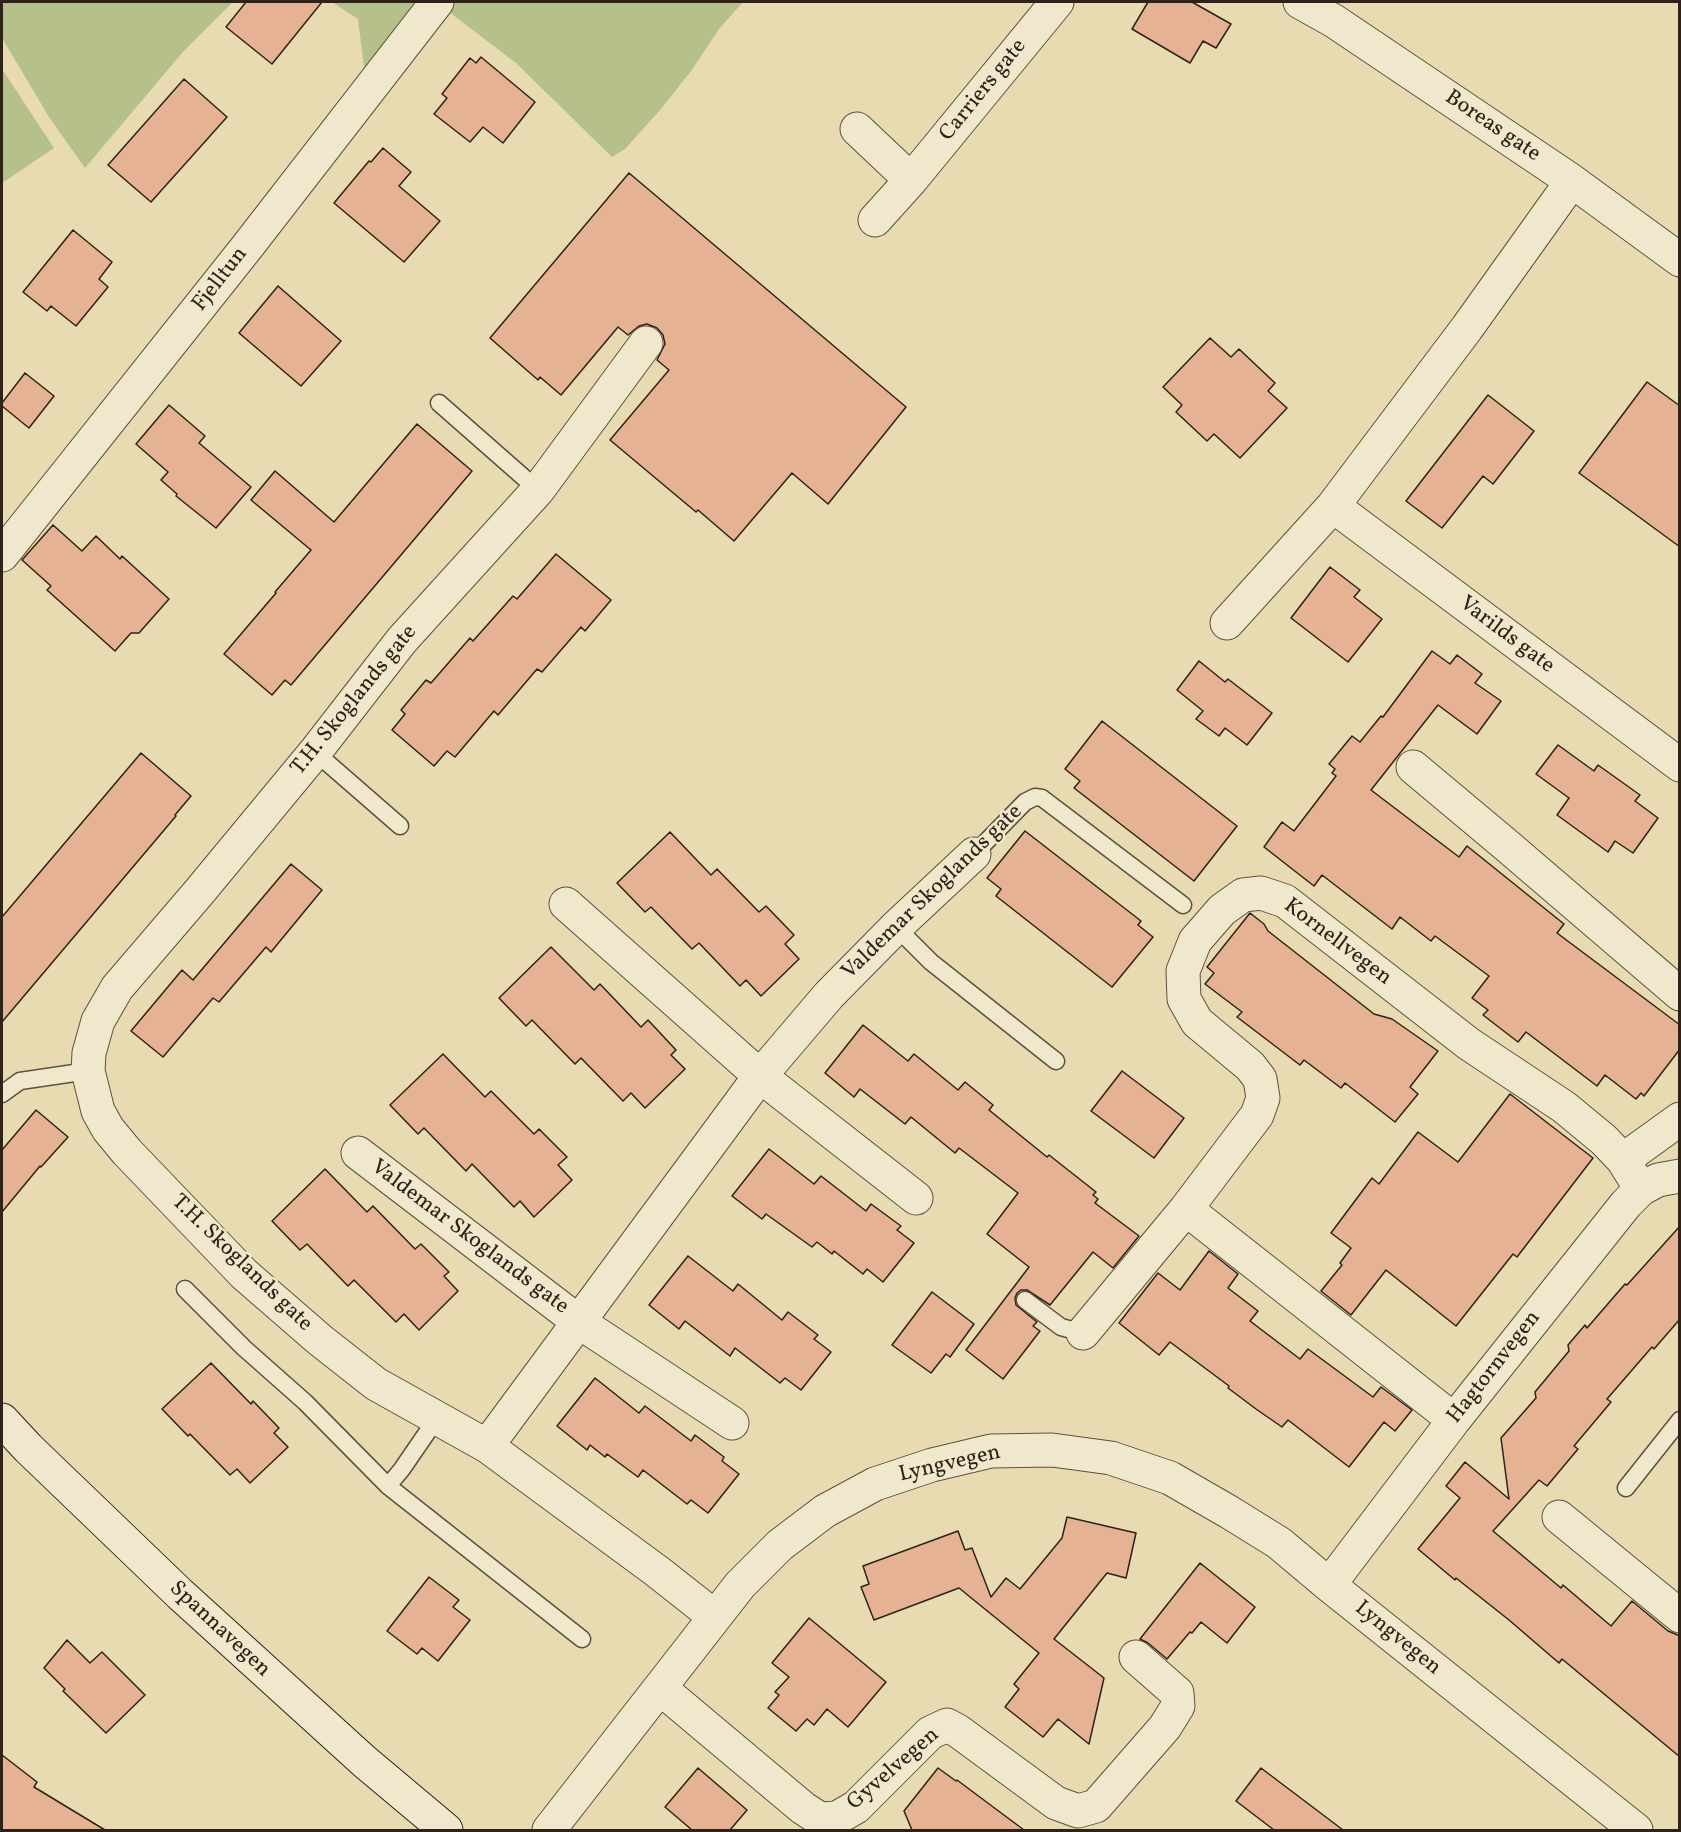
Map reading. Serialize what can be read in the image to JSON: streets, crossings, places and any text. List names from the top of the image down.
{
  "streets": {
    "street": [
      "Carriers gate",
      "Boreas gate",
      "Fjelltun",
      "Varilds gate",
      "T.H. Skoglands gate",
      "Valdemar Skoglands gate",
      "Kornellvegen",
      "Hagtornvegen",
      "Lyngvegen",
      "Spannavegen",
      "Gyvelvegen"
    ]
  },
  "crossings": [
    ["T.H. Skoglands gate", "Valdemar Skoglands gate"],
    ["T.H. Skoglands gate", "Lyngvegen"],
    ["Kornellvegen", "Hagtornvegen"],
    ["Hagtornvegen", "Lyngvegen"],
    ["Lyngvegen", "Gyvelvegen"]
  ]
}
